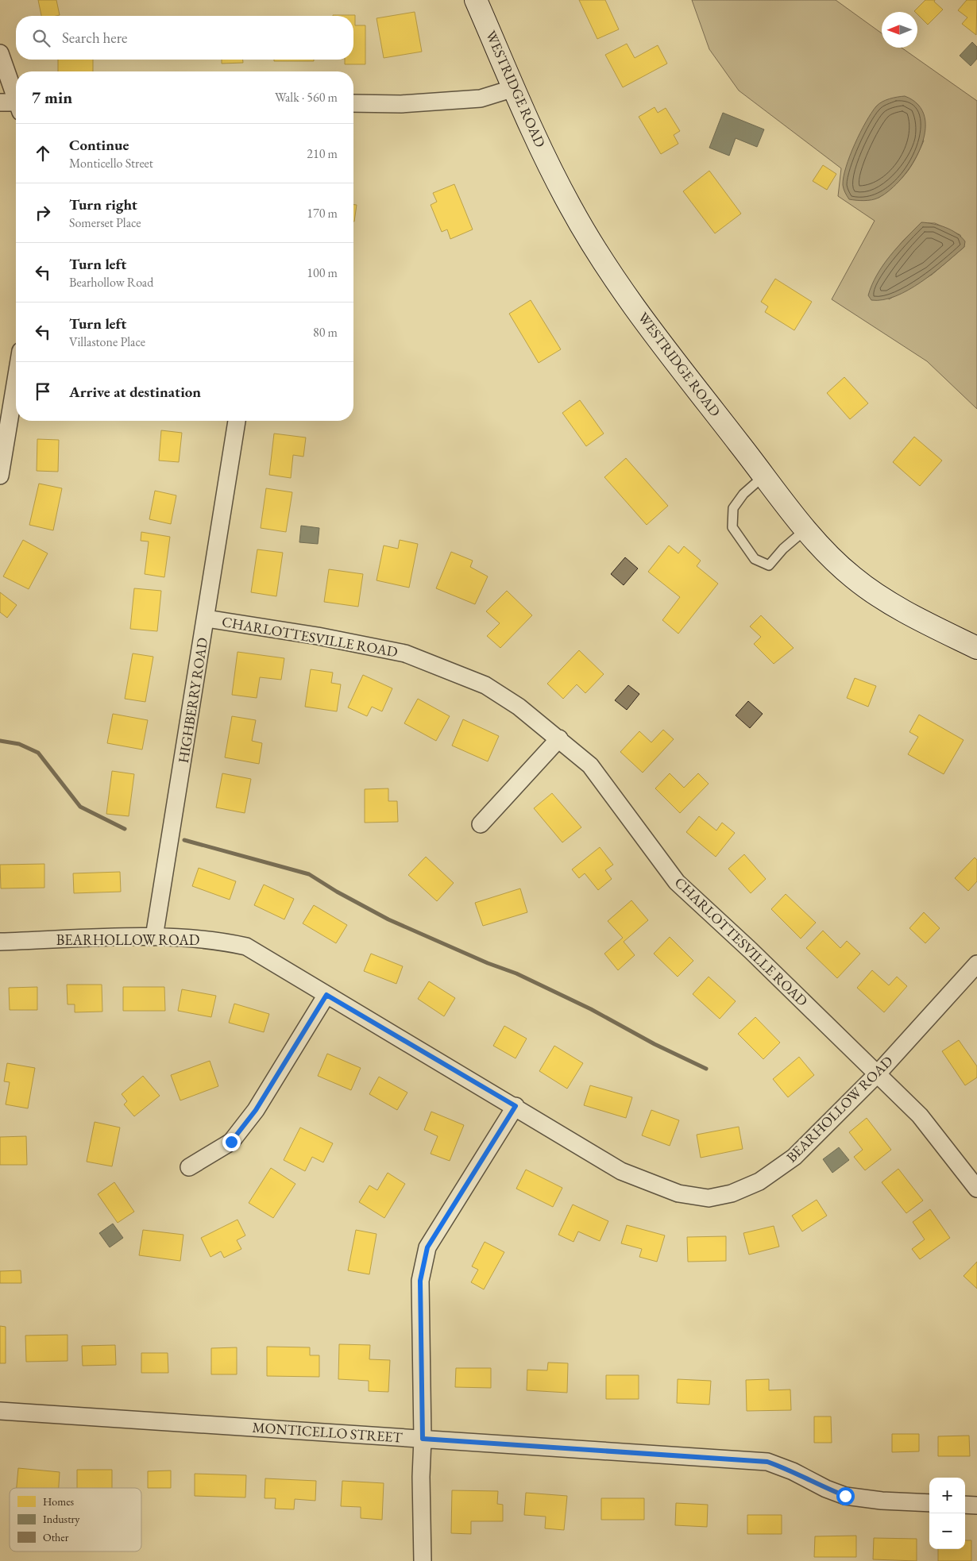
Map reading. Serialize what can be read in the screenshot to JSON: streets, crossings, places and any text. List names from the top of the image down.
{
  "streets": {
    "main road": ["WESTRIDGE ROAD"],
    "street": [
      "CHARLOTTESVILLE ROAD",
      "HIGHBERRY ROAD",
      "BEARHOLLOW ROAD",
      "MONTICELLO STREET"
    ]
  },
  "crossings": [
    ["CHARLOTTESVILLE ROAD", "HIGHBERRY ROAD"],
    ["CHARLOTTESVILLE ROAD", "BEARHOLLOW ROAD"],
    ["HIGHBERRY ROAD", "BEARHOLLOW ROAD"]
  ],
  "legend": ["Homes", "Industry", "Other"],
  "north": "left",
  "page": {
    "search": "Search here",
    "heading": ["7 min", "Walk · 560 m"],
    "list": [
      ["Continue", "Monticello Street", "210 m"],
      ["Turn right", "Somerset Place", "170 m"],
      ["Turn left", "Bearhollow Road", "100 m"],
      ["Turn left", "Villastone Place", "80 m"],
      "Arrive at destination"
    ],
    "map_buttons": ["+", "−"]
  }
}
